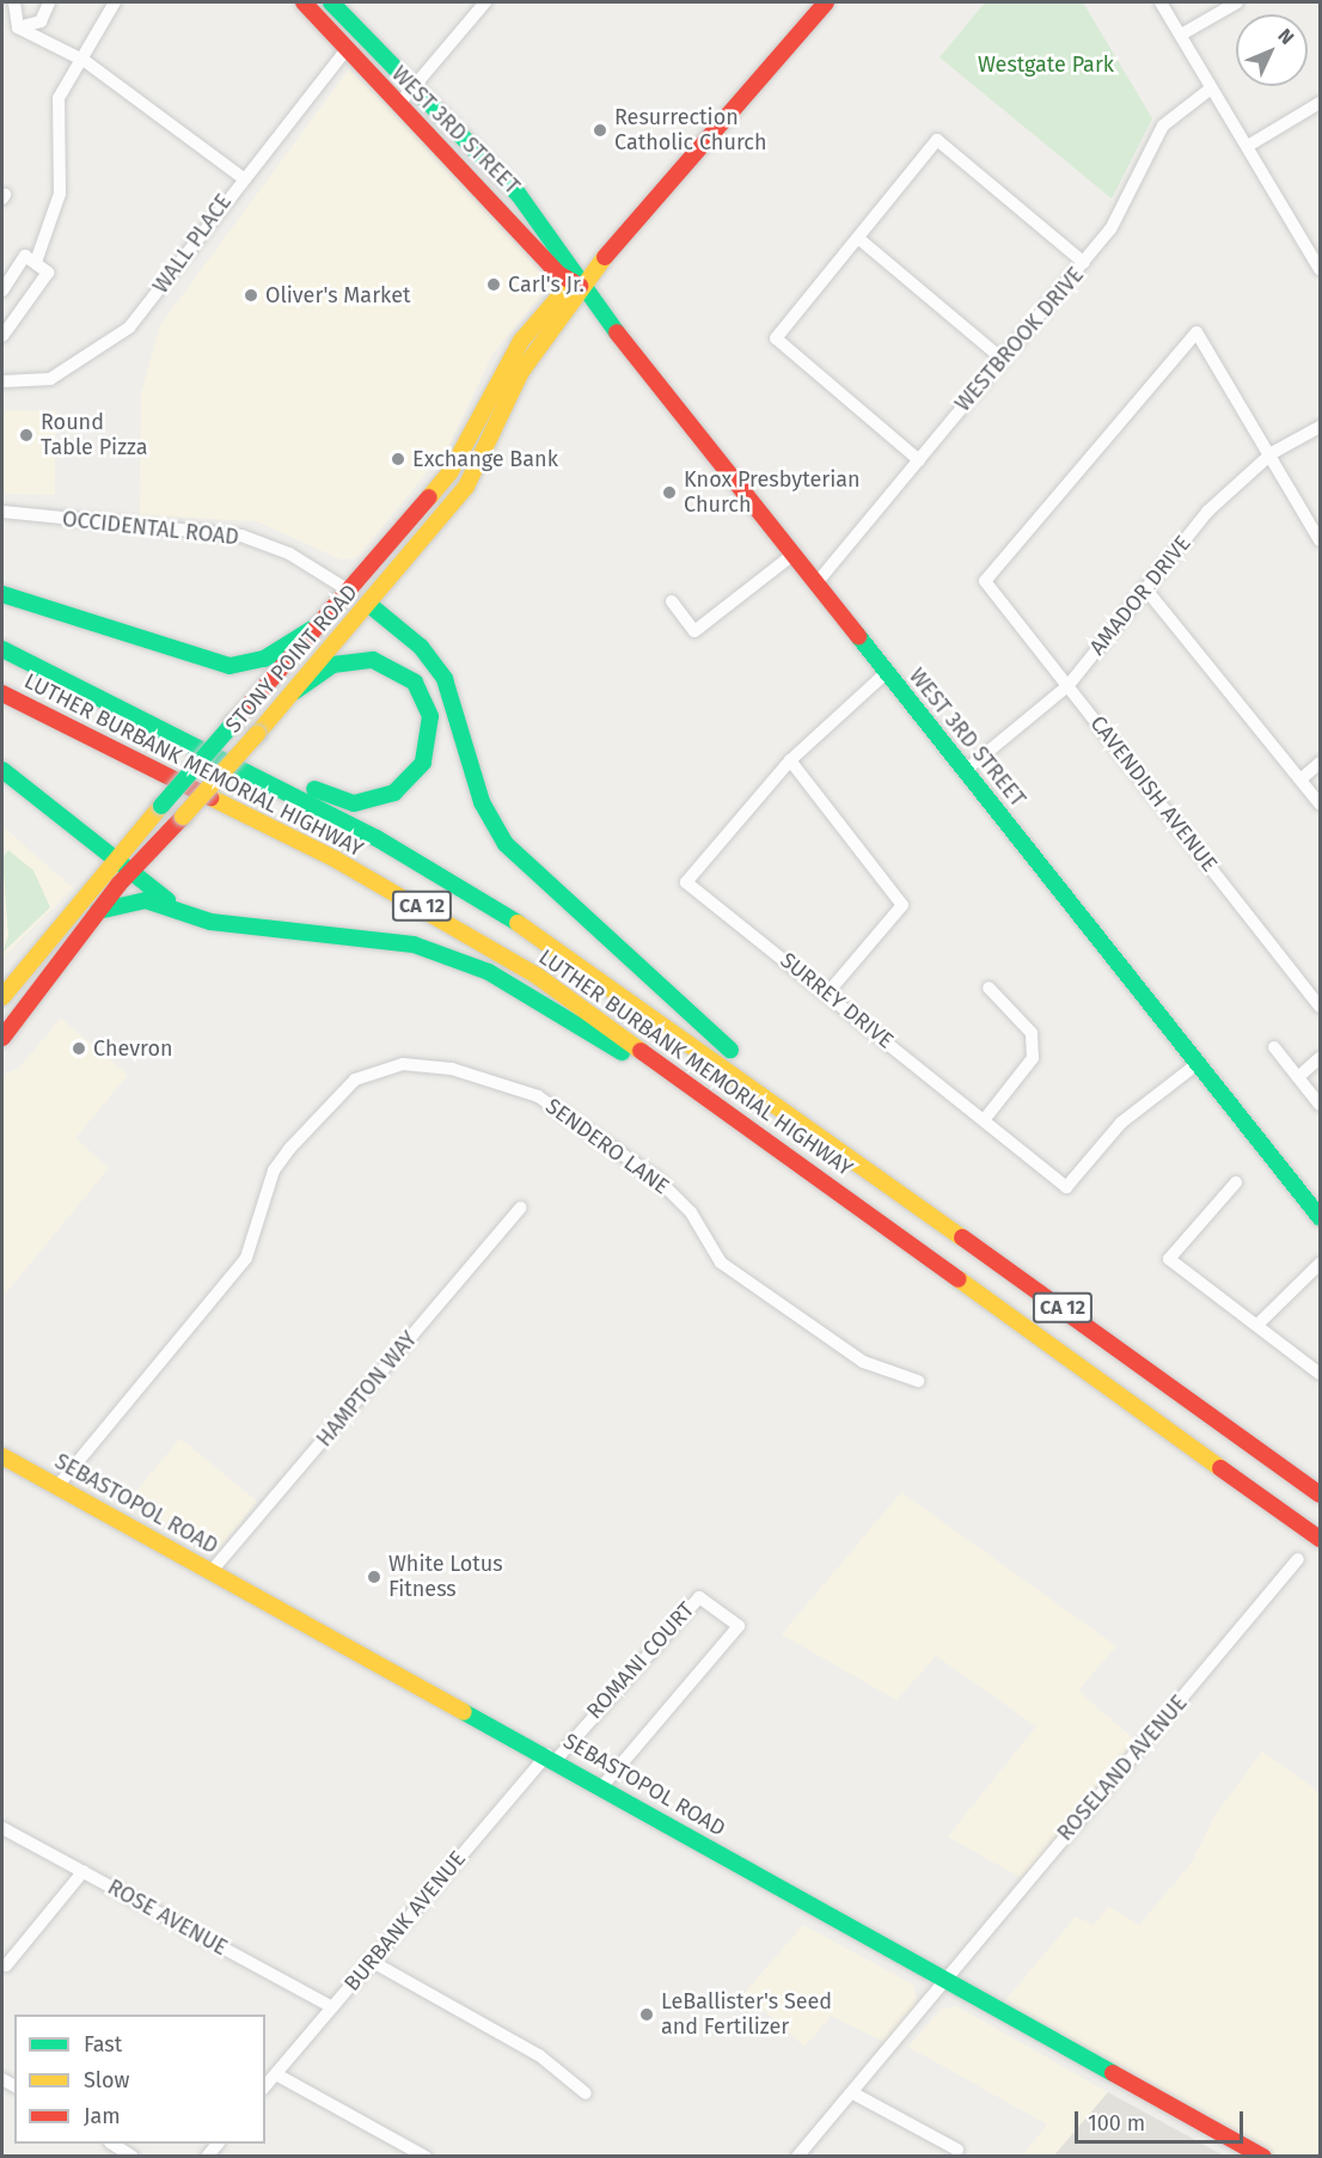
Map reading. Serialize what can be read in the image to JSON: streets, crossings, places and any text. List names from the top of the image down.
{
  "streets": {
    "main road": [
      "WEST 3RD STREET",
      "STONY POINT ROAD",
      "LUTHER BURBANK MEMORIAL HIGHWAY",
      "CA 12",
      "SEBASTOPOL ROAD"
    ],
    "street": [
      "WALL PLACE",
      "WESTBROOK DRIVE",
      "OCCIDENTAL ROAD",
      "AMADOR DRIVE",
      "CAVENDISH AVENUE",
      "SURREY DRIVE",
      "SENDERO LANE",
      "HAMPTON WAY",
      "ROMANI COURT",
      "ROSELAND AVENUE",
      "ROSE AVENUE",
      "BURBANK AVENUE"
    ]
  },
  "crossings": [
    ["WEST 3RD STREET", "WALL PLACE"],
    ["WEST 3RD STREET", "WESTBROOK DRIVE"],
    ["WEST 3RD STREET", "AMADOR DRIVE"],
    ["WEST 3RD STREET", "STONY POINT ROAD"],
    ["WEST 3RD STREET", "SURREY DRIVE"],
    ["OCCIDENTAL ROAD", "STONY POINT ROAD"],
    ["AMADOR DRIVE", "CAVENDISH AVENUE"],
    ["SENDERO LANE", "SEBASTOPOL ROAD"],
    ["HAMPTON WAY", "SEBASTOPOL ROAD"],
    ["SEBASTOPOL ROAD", "ROMANI COURT"],
    ["SEBASTOPOL ROAD", "ROSELAND AVENUE"],
    ["SEBASTOPOL ROAD", "BURBANK AVENUE"],
    ["ROMANI COURT", "BURBANK AVENUE"],
    ["ROSE AVENUE", "BURBANK AVENUE"]
  ],
  "parks": ["Westgate Park"],
  "places": [
    "Resurrection Catholic Church",
    "Carl's Jr.",
    "Oliver's Market",
    "Round Table Pizza",
    "Exchange Bank",
    "Knox Presbyterian Church",
    "Chevron",
    "White Lotus Fitness",
    "LeBallister's Seed and Fertilizer"
  ],
  "legend": ["Fast", "Slow", "Jam"],
  "scale_bar": "100 m",
  "north": "top right"
}
